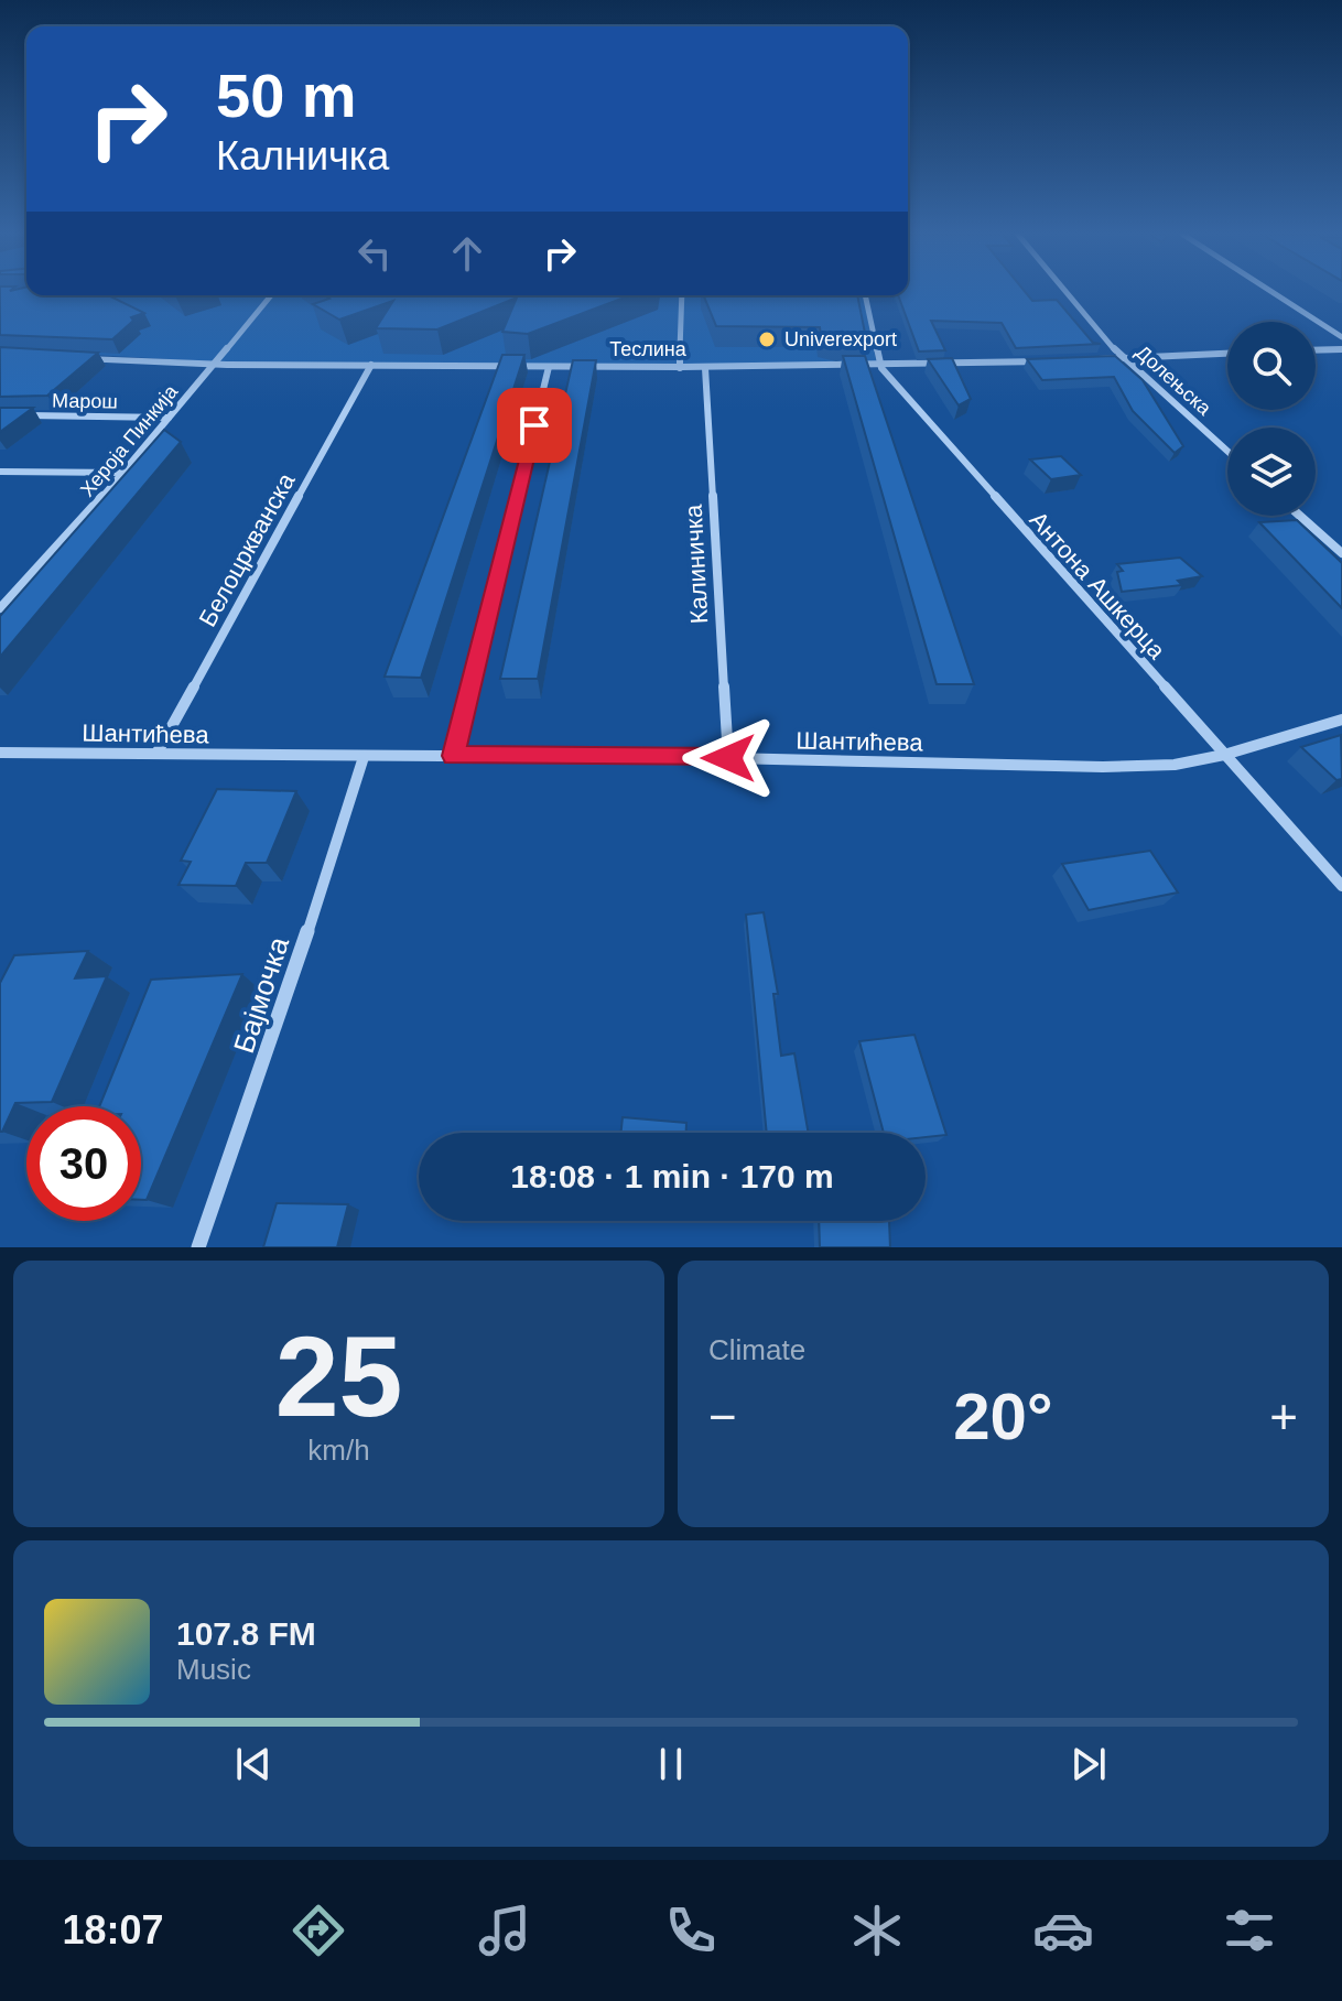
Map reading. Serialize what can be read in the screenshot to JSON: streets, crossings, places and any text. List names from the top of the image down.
{
  "streets": {
    "street": [
      "Теслина",
      "Долењска",
      "Марош",
      "Хероја Пинкија",
      "Белоцркванска",
      "Калиничка",
      "Антона Ашкерца",
      "Шантићева",
      "Бајмочка"
    ]
  },
  "crossings": [
    ["Теслина", "Хероја Пинкија"],
    ["Теслина", "Белоцркванска"],
    ["Теслина", "Калиничка"],
    ["Теслина", "Антона Ашкерца"],
    ["Марош", "Хероја Пинкија"],
    ["Белоцркванска", "Шантићева"],
    ["Калиничка", "Шантићева"],
    ["Антона Ашкерца", "Шантићева"],
    ["Шантићева", "Бајмочка"]
  ],
  "places": ["Univerexport"],
  "page": {
    "turn": ["50 m", "Калничка"],
    "limit": "30",
    "trip": "18:08 · 1 min · 170 m",
    "tile": [
      ["25", "km/h"],
      "Climate"
    ],
    "heat": ["−", "20°", "+"],
    "song": ["107.8 FM", "Music"],
    "tabs": "18:07"
  }
}
